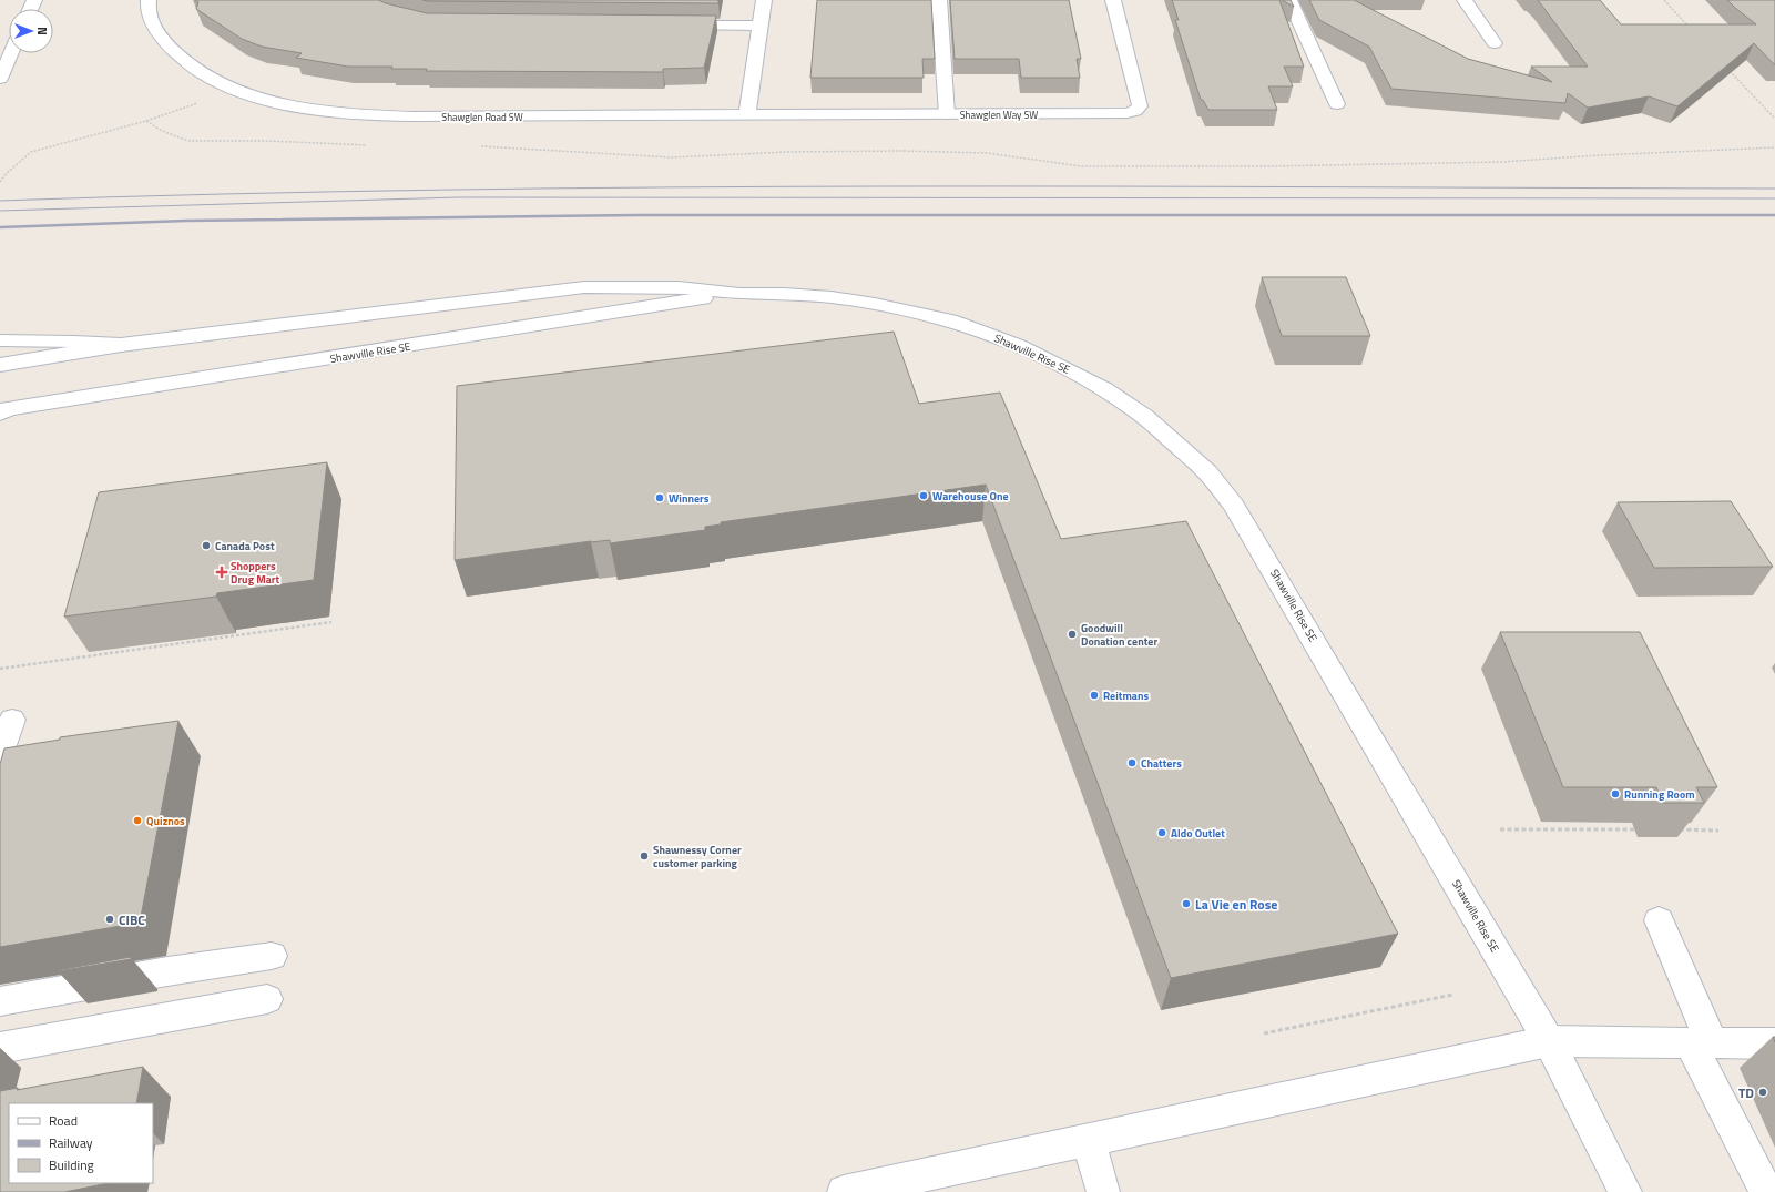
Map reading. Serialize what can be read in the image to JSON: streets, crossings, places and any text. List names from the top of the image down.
{
  "streets": {
    "street": ["Shawglen Way SW", "Shawglen Road SW", "Shawville Rise SE"]
  },
  "crossings": [
    ["Shawglen Way SW", "Shawglen Road SW"]
  ],
  "places": {
    "other": [
      "Warehouse One",
      "Winners",
      "Canada Post",
      "Goodwill Donation center",
      "Reitmans",
      "Chatters",
      "Running Room",
      "Quiznos",
      "Aldo Outlet",
      "Shawnessy Corner customer parking",
      "La Vie en Rose",
      "CIBC",
      "TD"
    ],
    "health": ["Shoppers Drug Mart"]
  },
  "legend": ["Road", "Railway", "Building"],
  "north": "right"
}
